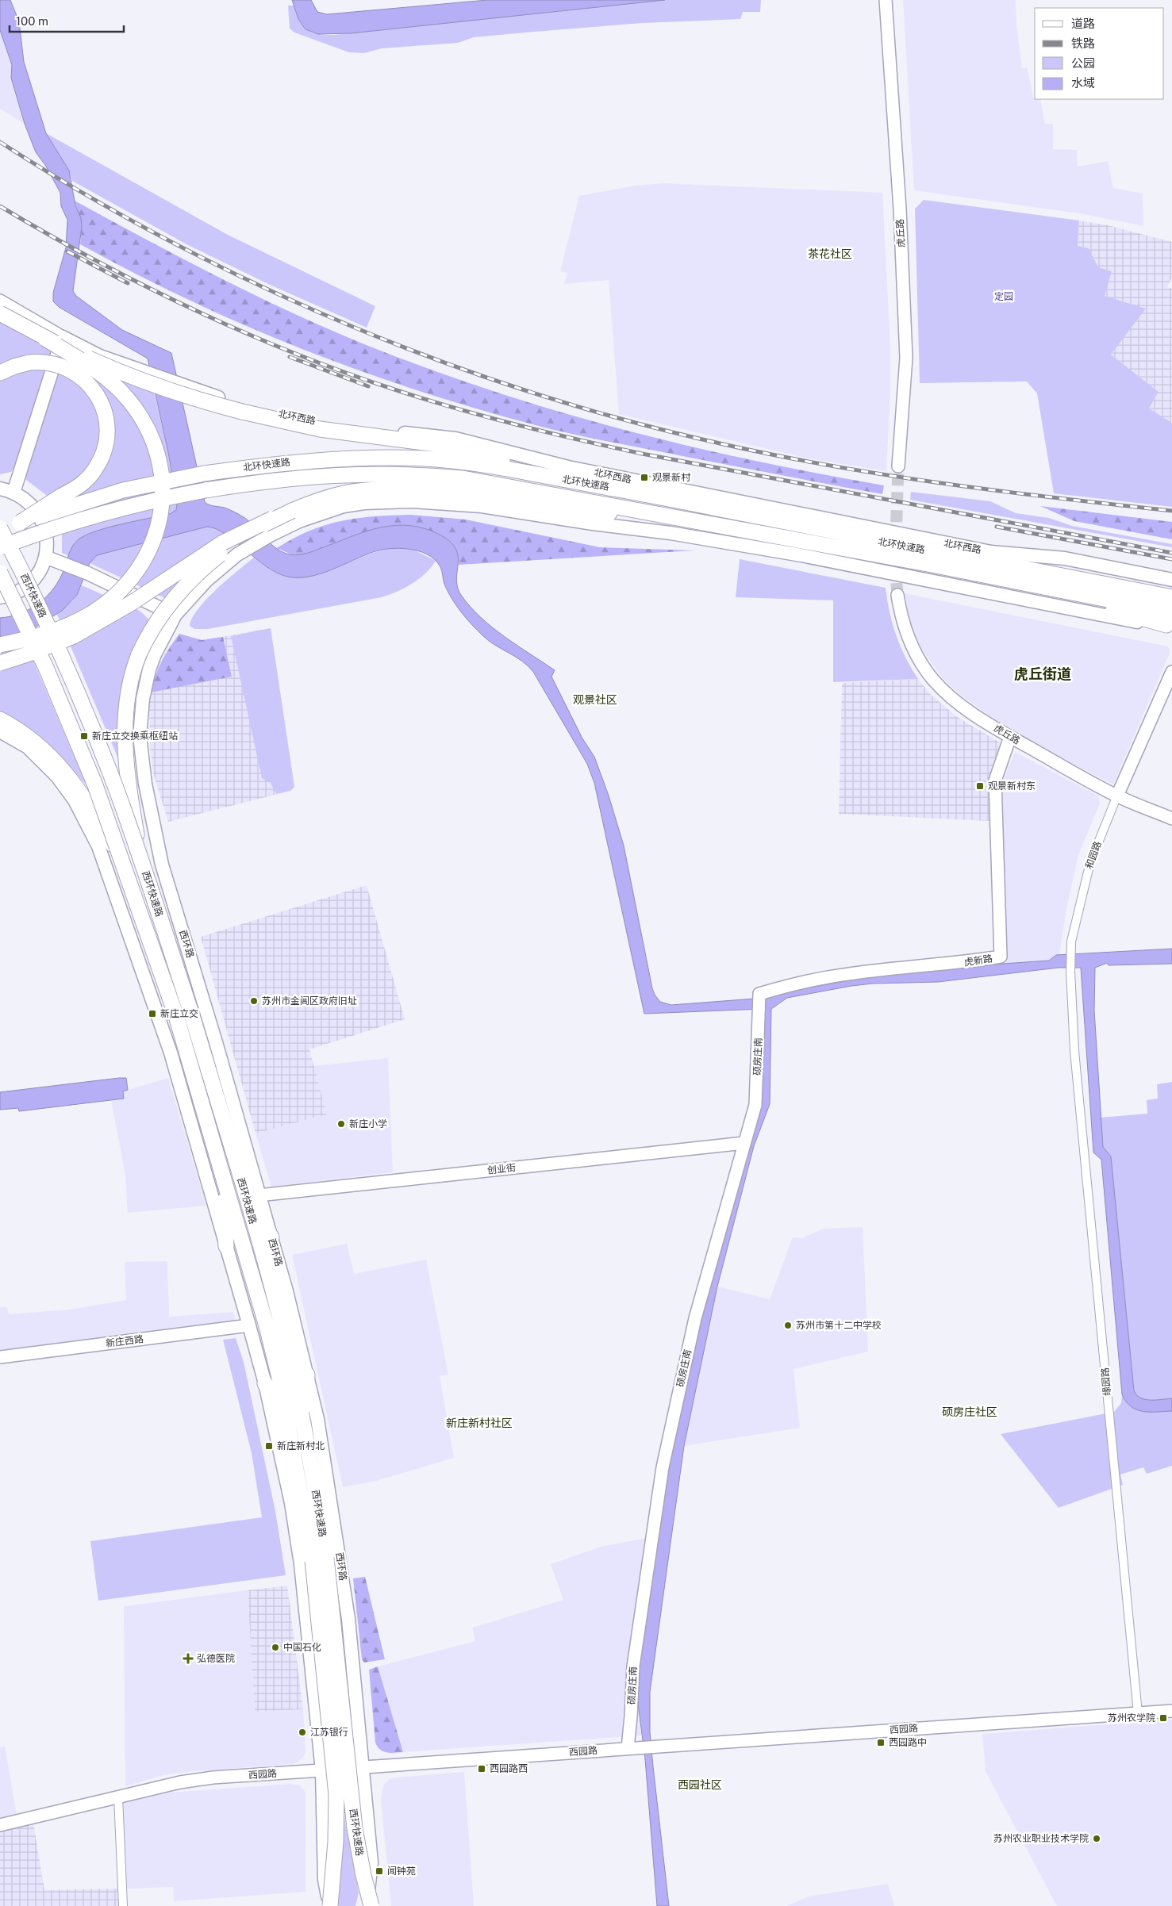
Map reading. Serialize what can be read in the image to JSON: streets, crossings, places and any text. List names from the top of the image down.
{
  "streets": {
    "highway": ["北环快速路", "西环快速路"],
    "main road": ["北环西路", "西环路"],
    "street": [
      "虎丘路",
      "和园路",
      "虎新路",
      "硕房庄南",
      "创业街",
      "新庄西路",
      "缘园路",
      "西园路"
    ]
  },
  "crossings": [
    ["虎丘路", "和园路"],
    ["虎丘路", "虎新路"],
    ["北环快速路", "西环快速路"],
    ["和园路", "缘园路"],
    ["西环路", "创业街"],
    ["西环路", "西园路"],
    ["虎新路", "硕房庄南"],
    ["硕房庄南", "创业街"],
    ["硕房庄南", "西园路"],
    ["缘园路", "西园路"]
  ],
  "districts": [
    "茶花社区",
    "虎丘街道",
    "观景社区",
    "硕房庄社区",
    "新庄新村社区",
    "西园社区"
  ],
  "parks": ["定园"],
  "places": {
    "transit": [
      "观景新村",
      "新庄立交换乘枢纽站",
      "观景新村东",
      "新庄立交",
      "新庄新村北",
      "苏州农学院",
      "西园路中",
      "西园路西",
      "闻钟苑"
    ],
    "other": [
      "苏州市金阊区政府旧址",
      "新庄小学",
      "苏州市第十二中学校",
      "中国石化",
      "江苏银行",
      "苏州农业职业技术学院"
    ],
    "health": ["弘德医院"]
  },
  "legend": [
    "道路",
    "铁路",
    "公园",
    "水域"
  ],
  "scale_bar": "100 m"
}
